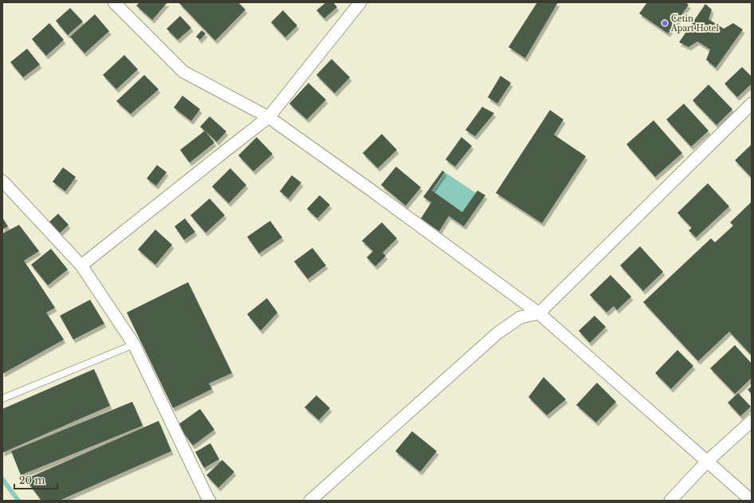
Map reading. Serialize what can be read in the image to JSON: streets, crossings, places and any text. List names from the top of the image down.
{
  "places": ["Çetin Apart Hotel"],
  "scale_bar": "20 m"
}
